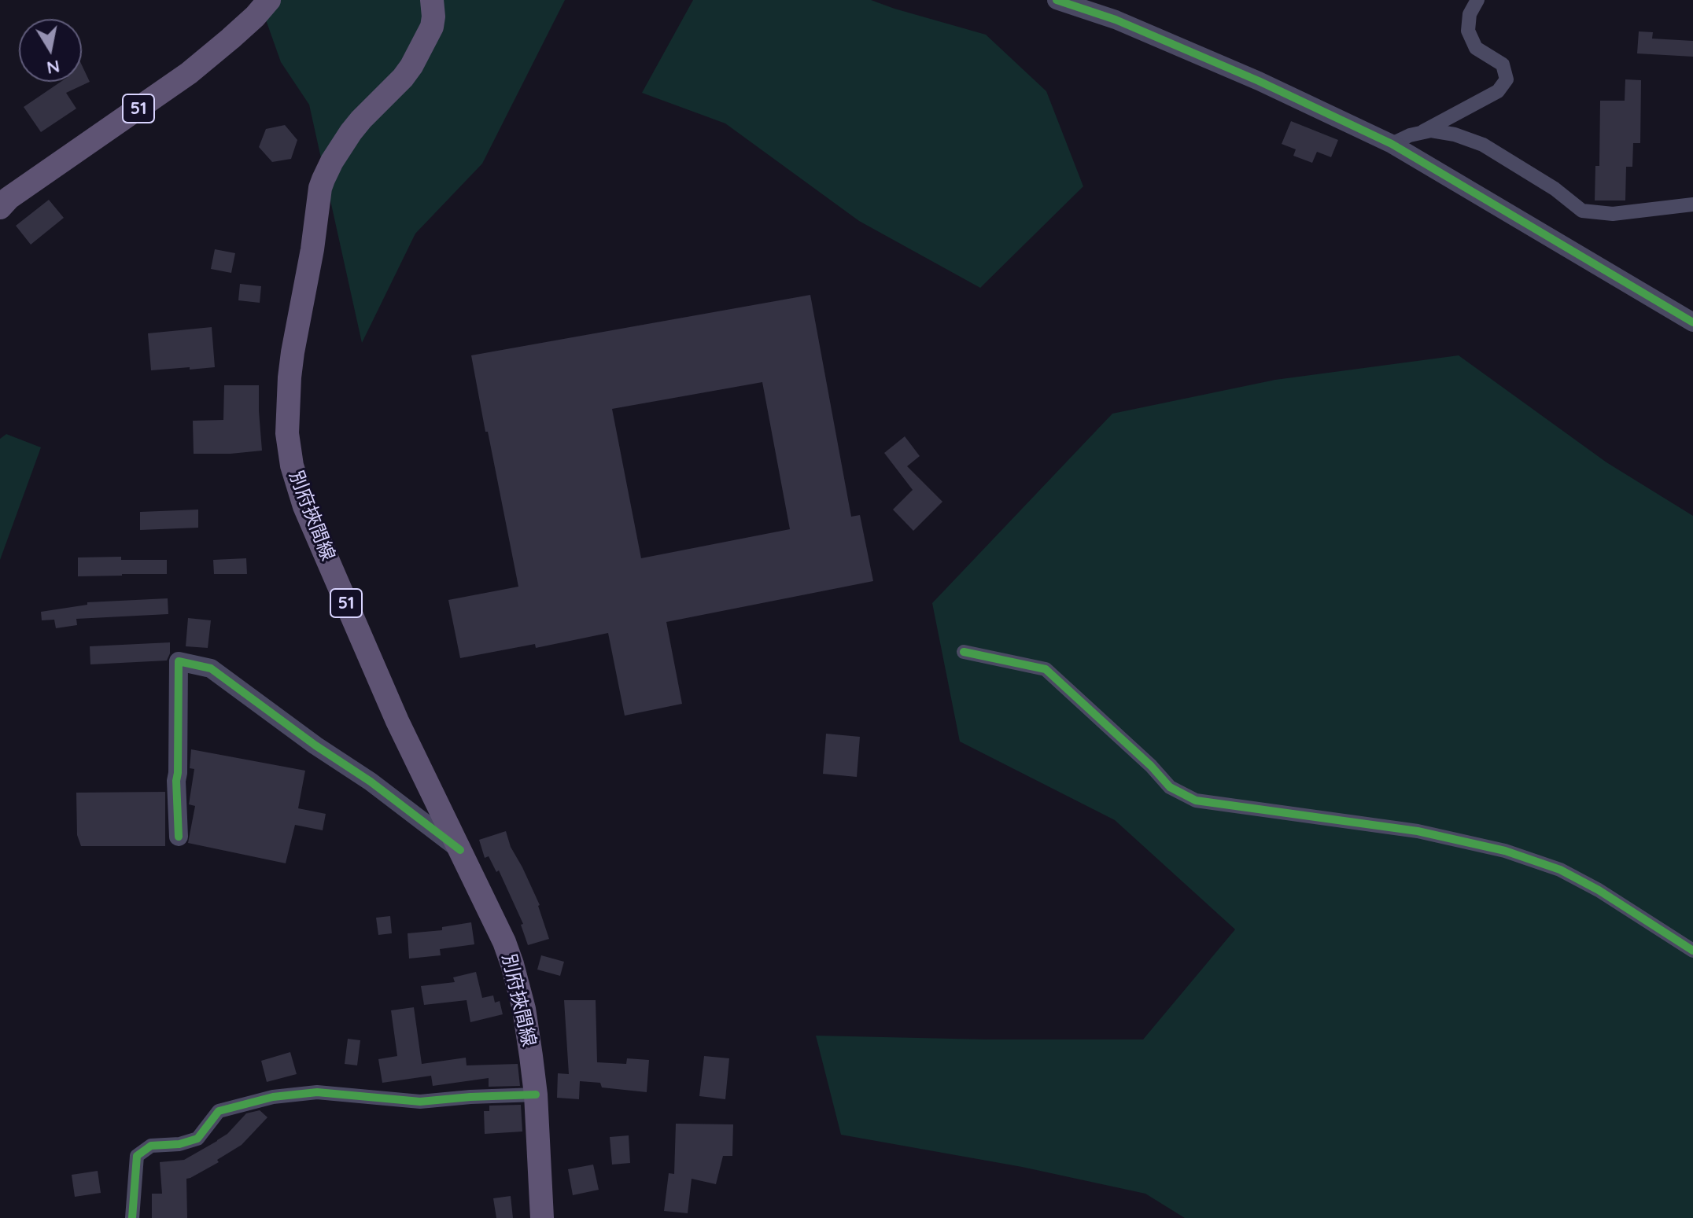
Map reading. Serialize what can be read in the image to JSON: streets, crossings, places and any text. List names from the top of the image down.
{
  "streets": {
    "main road": ["51", "別府挾間線"]
  },
  "north": "bottom"
}
